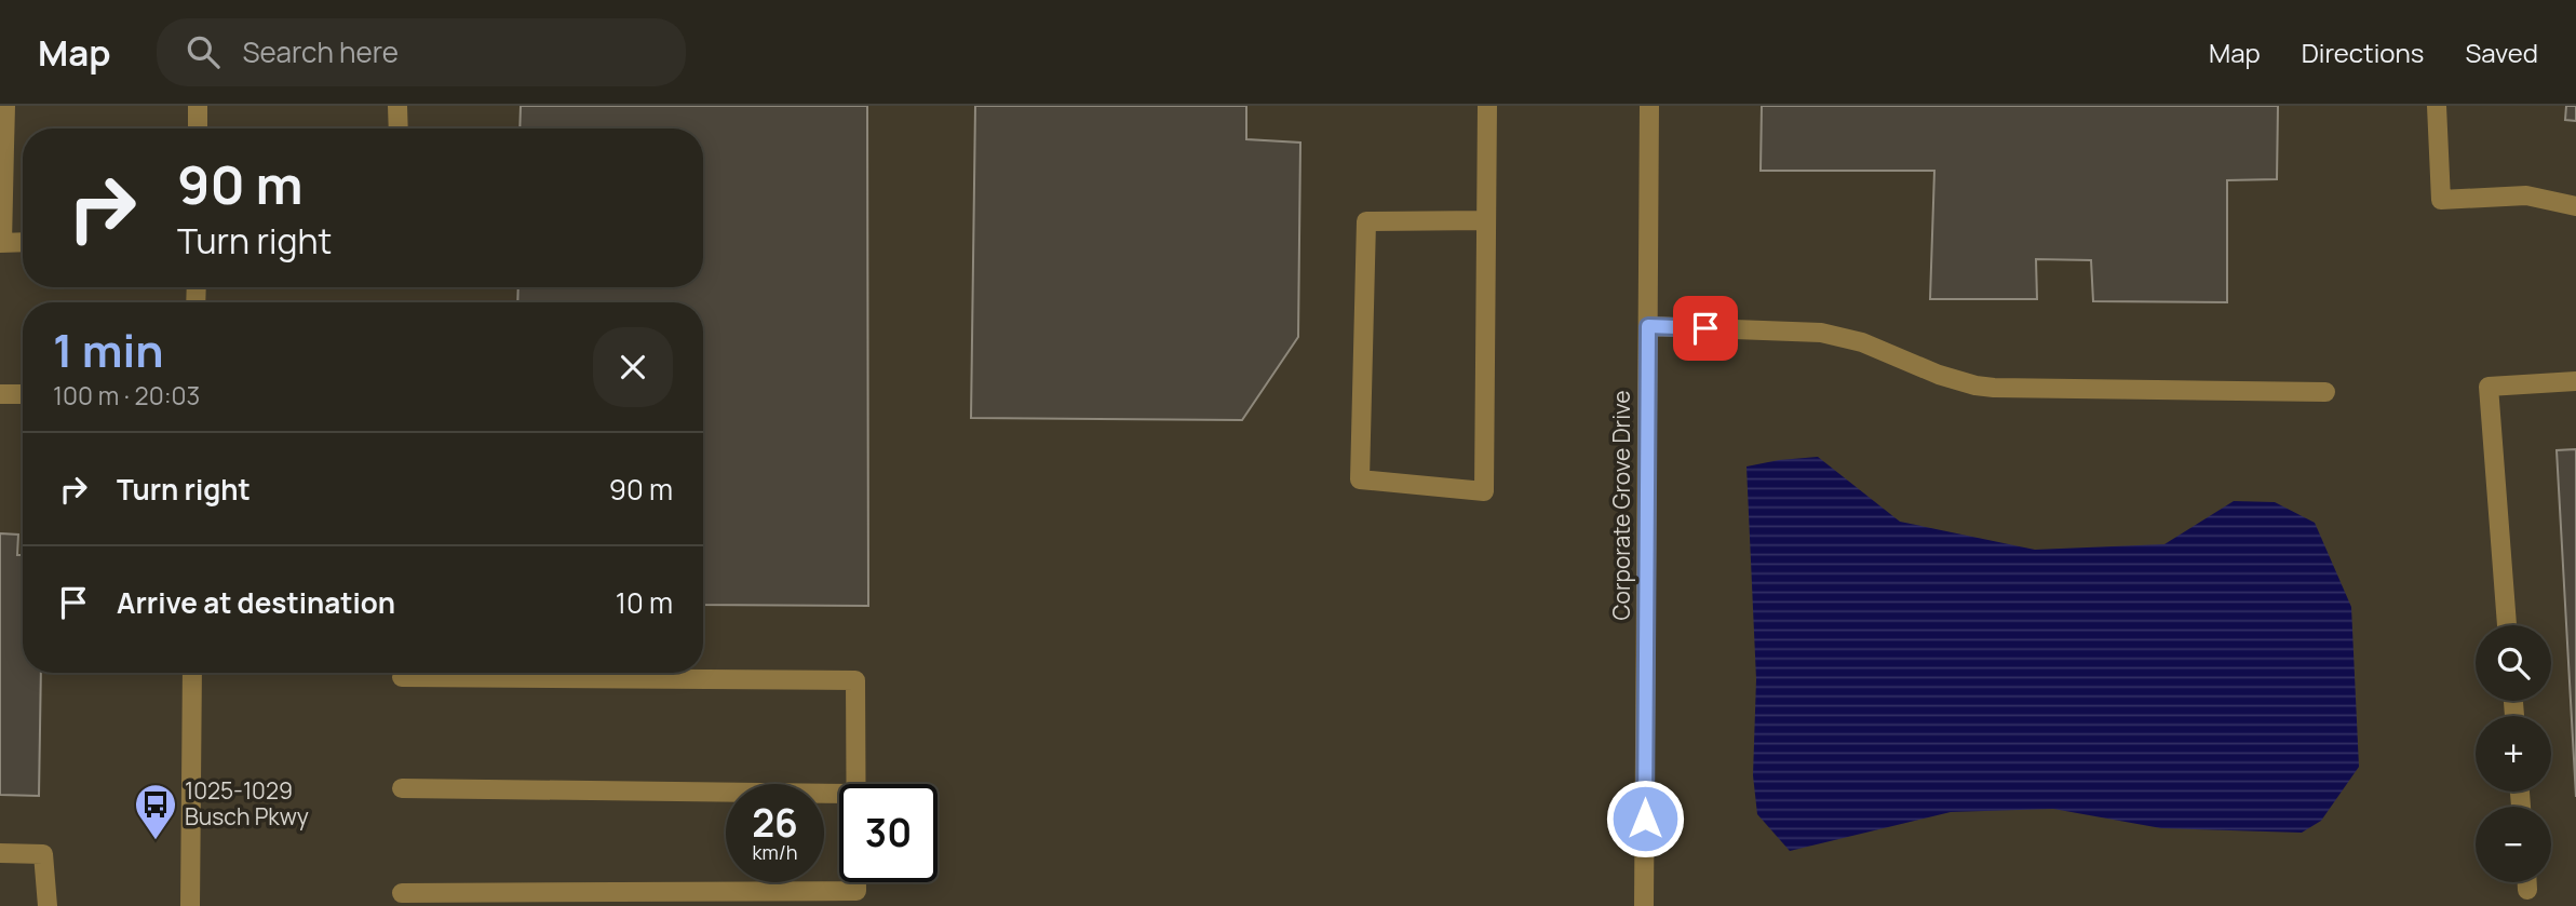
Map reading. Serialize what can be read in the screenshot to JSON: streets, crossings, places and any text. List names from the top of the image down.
{
  "streets": {
    "street": ["Corporate Grove Drive"]
  },
  "places": {
    "bus stop": ["1025-1029 Busch Pkwy"]
  },
  "page": {
    "header": "Map",
    "search": "Search here",
    "nav": ["Map", "Directions", "Saved"],
    "turn": ["90 m", "Turn right"],
    "heading": ["1 min", "100 m · 20:03"],
    "list": [
      {
        "name": "Turn right",
        "value": "90 m"
      },
      {
        "name": "Arrive at destination",
        "value": "10 m"
      }
    ],
    "map_buttons": ["+", "−"],
    "speed": "26 km/h",
    "limit": "30"
  }
}
